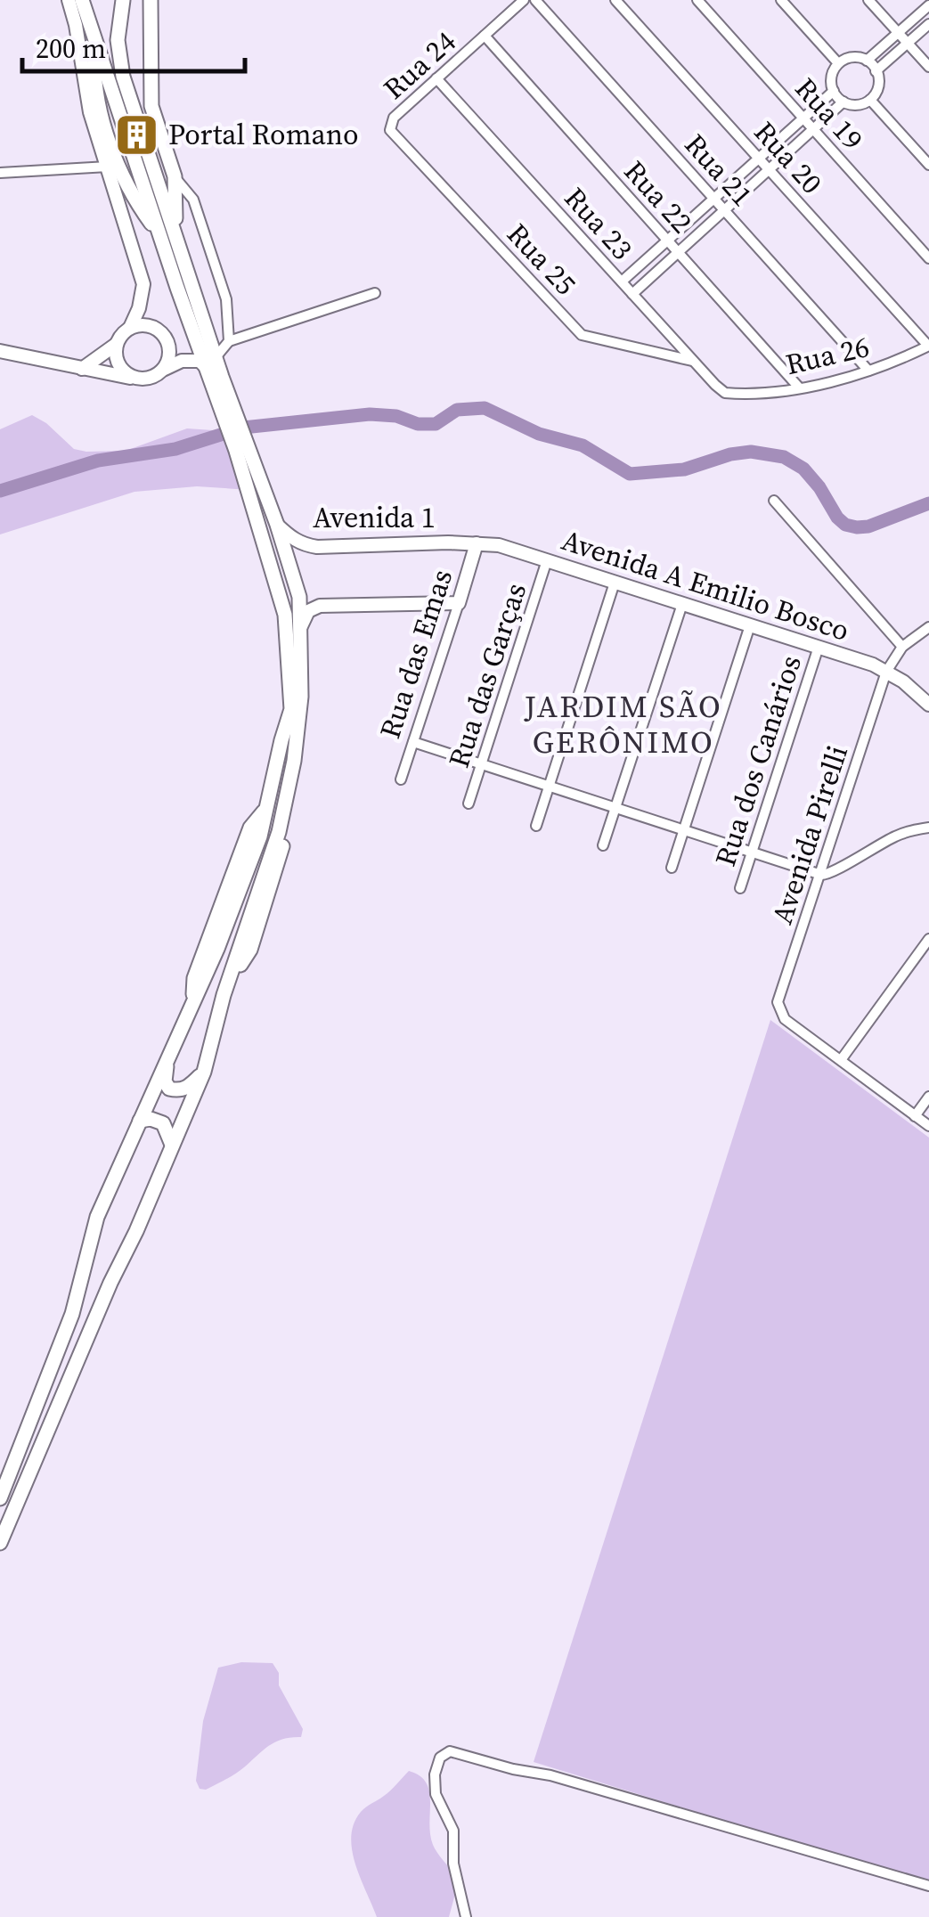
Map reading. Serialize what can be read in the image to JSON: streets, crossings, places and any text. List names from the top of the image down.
{
  "streets": {
    "main road": ["Avenida 1", "Avenida A Emilio Bosco", "Rua das Emas"],
    "street": [
      "Rua 24",
      "Rua 19",
      "Rua 20",
      "Rua 21",
      "Rua 22",
      "Rua 23",
      "Rua 25",
      "Rua 26",
      "Rua das Garças",
      "Rua dos Canários",
      "Avenida Pirelli"
    ]
  },
  "crossings": [
    ["Rua 24", "Rua 22"],
    ["Rua 24", "Rua 23"],
    ["Rua 24", "Rua 25"],
    ["Rua 20", "Rua 26"],
    ["Rua 21", "Rua 26"],
    ["Rua 22", "Rua 26"],
    ["Rua 23", "Rua 25"],
    ["Rua 23", "Rua 26"],
    ["Avenida 1", "Avenida A Emilio Bosco"],
    ["Avenida 1", "Rua das Emas"],
    ["Avenida A Emilio Bosco", "Rua das Emas"],
    ["Avenida A Emilio Bosco", "Rua das Garças"],
    ["Avenida A Emilio Bosco", "Rua dos Canários"],
    ["Avenida A Emilio Bosco", "Avenida Pirelli"]
  ],
  "districts": ["JARDIM SÃO GERÔNIMO"],
  "places": {
    "building": ["Portal Romano"]
  },
  "scale_bar": "200 m"
}
